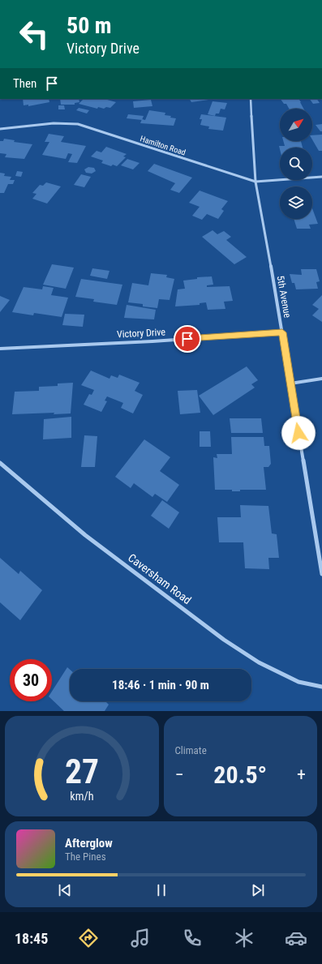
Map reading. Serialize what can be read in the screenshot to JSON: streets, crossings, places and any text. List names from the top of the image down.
{
  "streets": {
    "street": [
      "Hamilton Road",
      "5th Avenue",
      "Victory Drive",
      "Caversham Road"
    ]
  },
  "crossings": [
    ["Hamilton Road", "5th Avenue"],
    ["5th Avenue", "Victory Drive"]
  ],
  "north": "top right",
  "page": {
    "turn": ["50 m", "Victory Drive"],
    "then": "Then",
    "limit": "30",
    "trip": "18:46 · 1 min · 90 m",
    "tile": "Climate",
    "heat": ["−", "20.5°", "+"],
    "song": ["Afterglow", "The Pines"],
    "tabs": "18:45",
    "gauge": ["27", "km/h"]
  }
}
